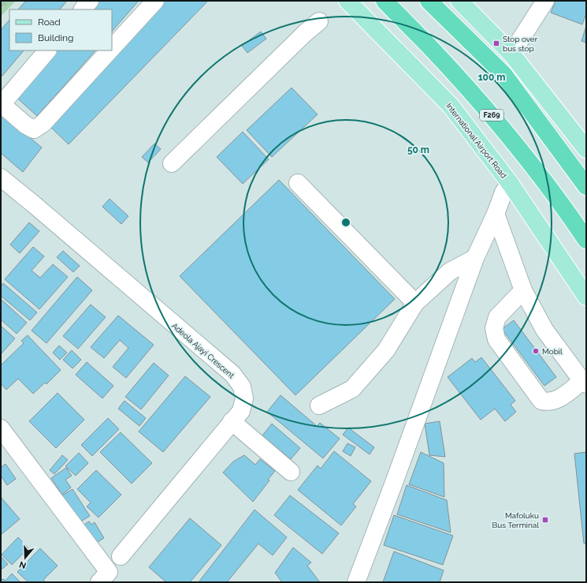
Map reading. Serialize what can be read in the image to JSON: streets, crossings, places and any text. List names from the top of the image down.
{
  "streets": {
    "highway": ["F269"],
    "main road": ["International Airport Road"],
    "street": ["Adeola Ajayi Crescent"]
  },
  "places": {
    "transit": ["Stop over bus stop", "Mafoluku Bus Terminal"],
    "other": ["Mobil"]
  },
  "legend": ["Road", "Building"],
  "north": "bottom",
  "rings": ["100 m", "50 m"]
}
